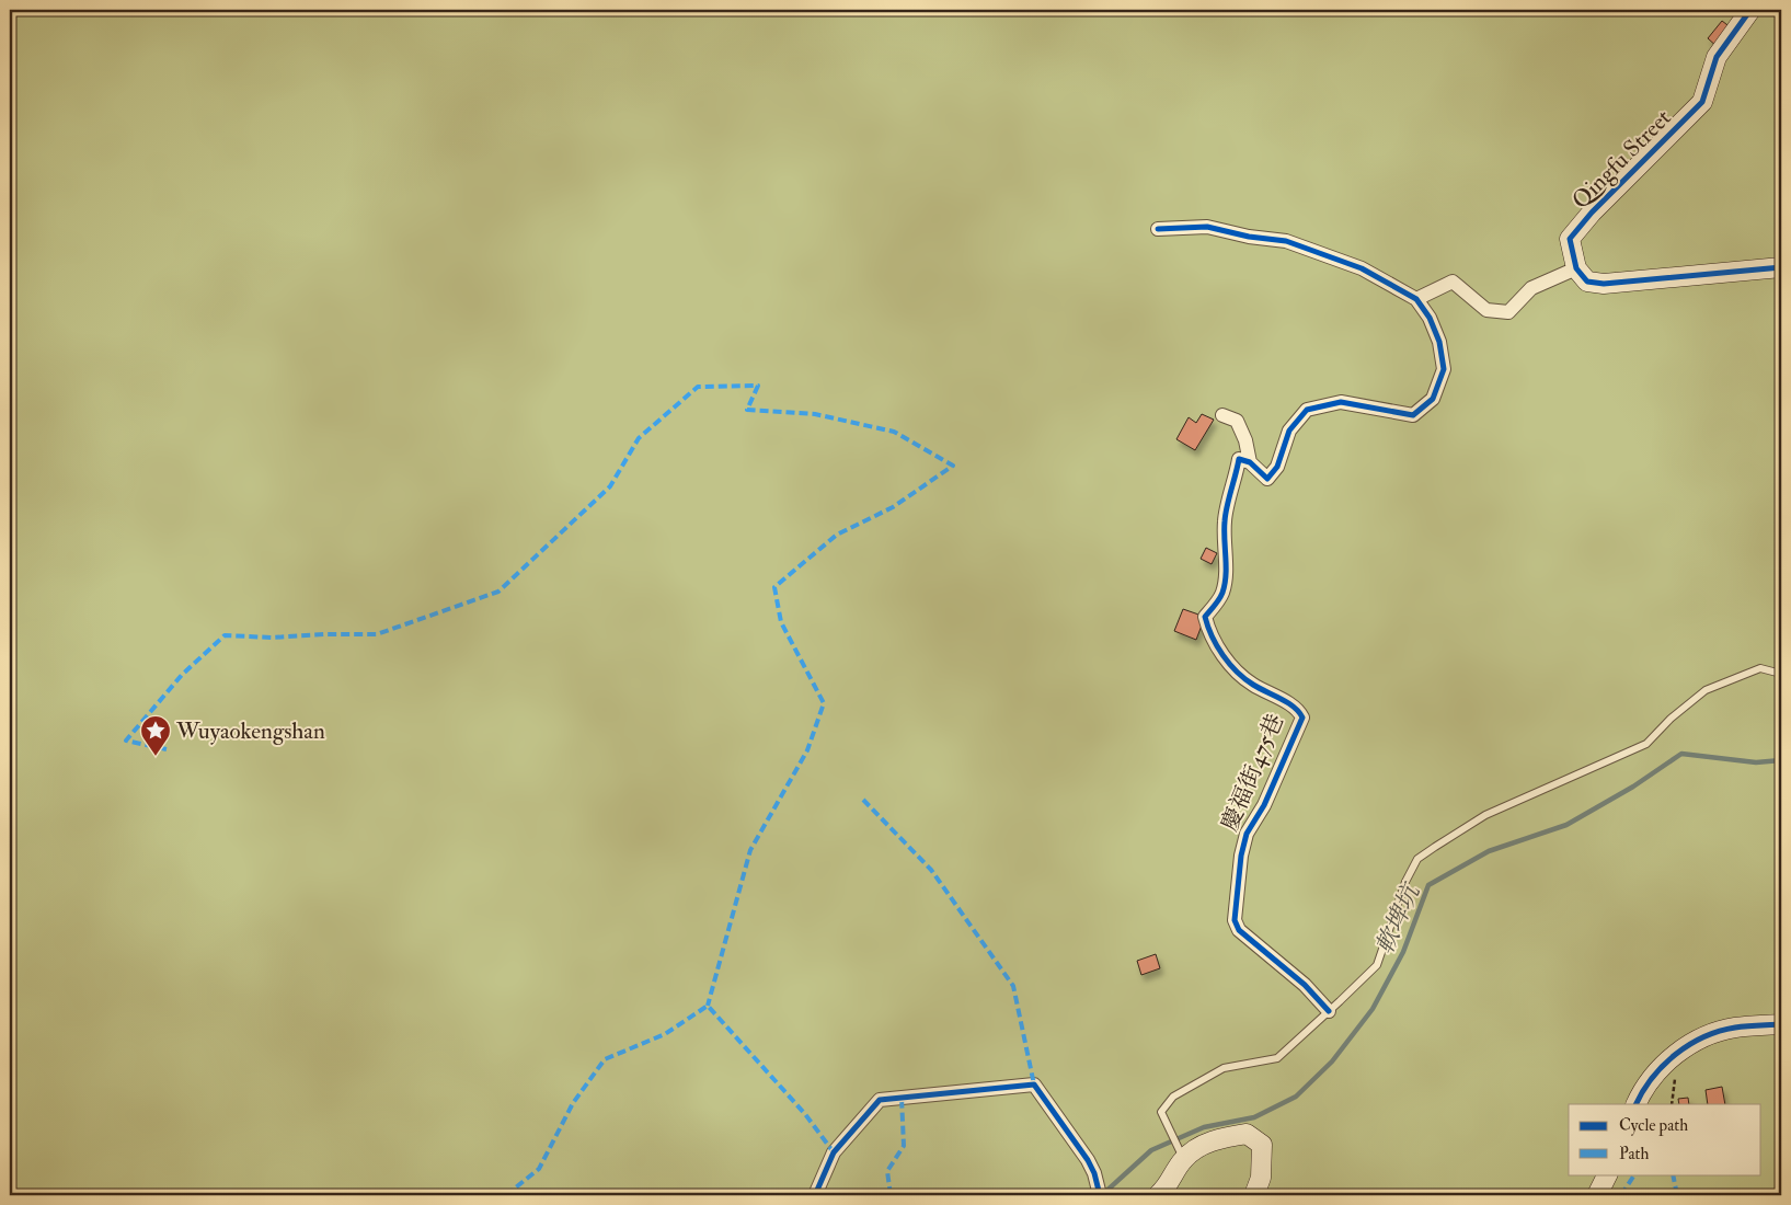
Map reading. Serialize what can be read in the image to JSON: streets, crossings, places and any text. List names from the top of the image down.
{
  "streets": {
    "street": ["Qingfu Street", "慶福街475巷"]
  },
  "water": ["軟埤坑"],
  "places": {
    "place": ["Wuyaokengshan"]
  },
  "legend": ["Cycle path", "Path"]
}
